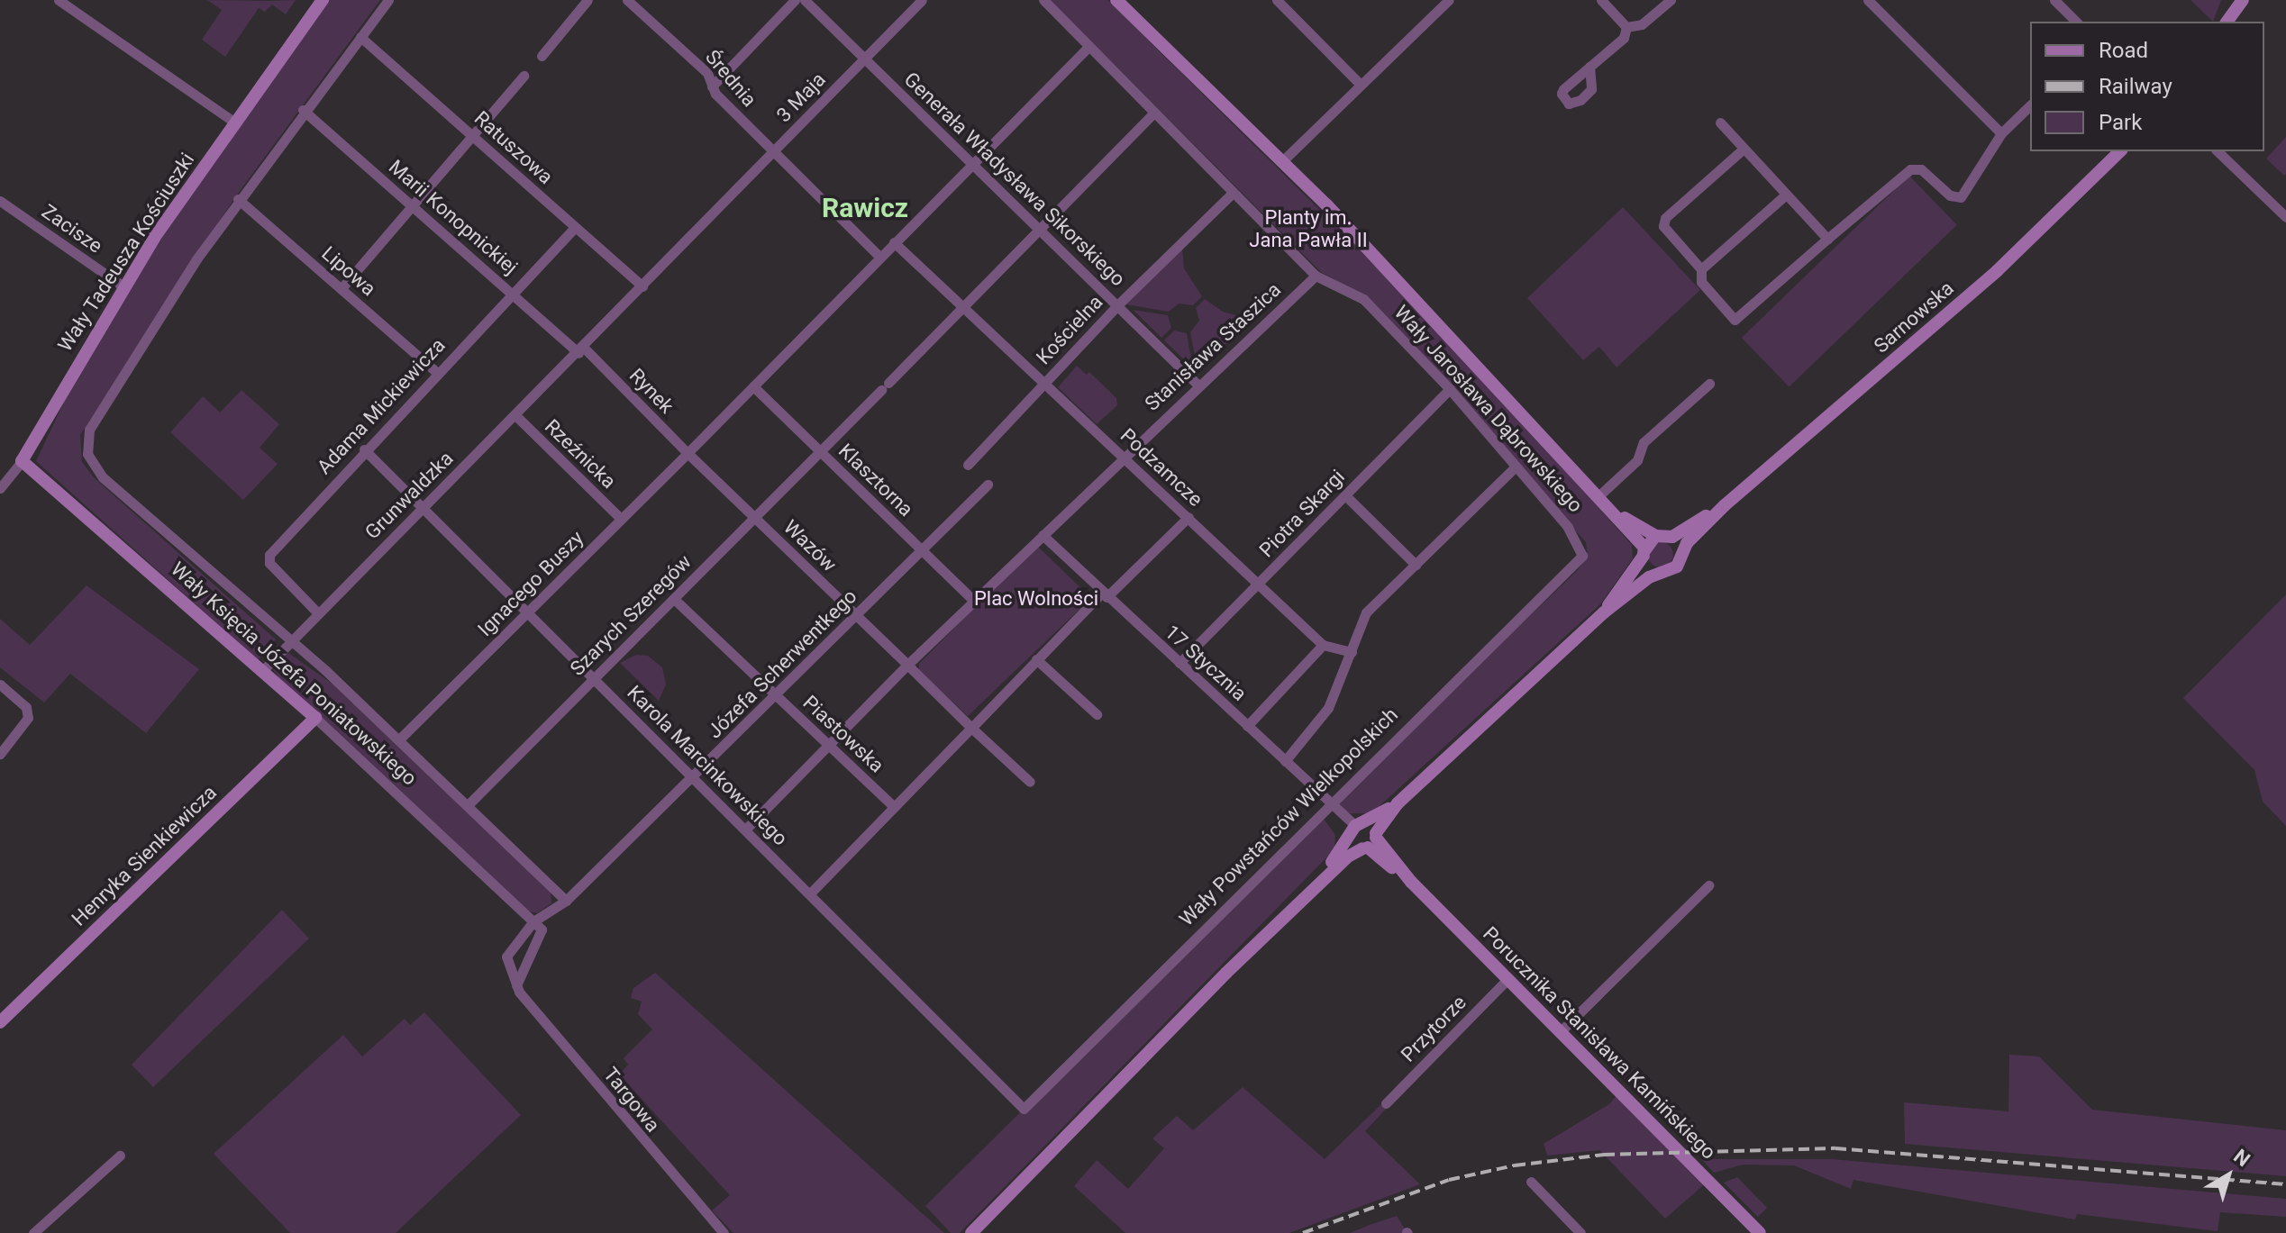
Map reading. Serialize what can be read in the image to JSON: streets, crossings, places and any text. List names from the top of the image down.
{
  "streets": {
    "street": [
      "Średnia",
      "3 Maja",
      "Ratuszowa",
      "Generała Władysława Sikorskiego",
      "Marii Konopnickiej",
      "Zacisze",
      "Wały Tadeusza Kościuszki",
      "Lipowa",
      "Sarnowska",
      "Kościelna",
      "Stanisława Staszica",
      "Rynek",
      "Adama Mickiewicza",
      "Wały Jarosława Dąbrowskiego",
      "Rzeźnicka",
      "Podzamcze",
      "Klasztorna",
      "Grunwaldzka",
      "Piotra Skargi",
      "Wazów",
      "Ignacego Buszy",
      "Szarych Szeregów",
      "17 Stycznia",
      "Józefa Scherwentkego",
      "Wały Księcia Józefa Poniatowskiego",
      "Piastowska",
      "Karola Marcinkowskiego",
      "Wały Powstańców Wielkopolskich",
      "Henryka Sienkiewicza",
      "Przytorze",
      "Porucznika Stanisława Kamińskiego",
      "Targowa"
    ]
  },
  "crossings": [
    ["Średnia", "3 Maja"],
    ["3 Maja", "Ratuszowa"],
    ["3 Maja", "Generała Władysława Sikorskiego"],
    ["Ratuszowa", "Adama Mickiewicza"],
    ["Generała Władysława Sikorskiego", "Kościelna"],
    ["Generała Władysława Sikorskiego", "Stanisława Staszica"],
    ["Generała Władysława Sikorskiego", "Szarych Szeregów"],
    ["Marii Konopnickiej", "Rynek"],
    ["Marii Konopnickiej", "Adama Mickiewicza"],
    ["Marii Konopnickiej", "Grunwaldzka"],
    ["Zacisze", "Wały Tadeusza Kościuszki"],
    ["Wały Tadeusza Kościuszki", "Wały Księcia Józefa Poniatowskiego"],
    ["Lipowa", "Adama Mickiewicza"],
    ["Lipowa", "Wały Księcia Józefa Poniatowskiego"],
    ["Sarnowska", "Wały Jarosława Dąbrowskiego"],
    ["Kościelna", "Wały Jarosława Dąbrowskiego"],
    ["Kościelna", "Podzamcze"],
    ["Stanisława Staszica", "Wały Jarosława Dąbrowskiego"],
    ["Stanisława Staszica", "Podzamcze"],
    ["Stanisława Staszica", "17 Stycznia"],
    ["Rynek", "Grunwaldzka"],
    ["Rynek", "Wazów"],
    ["Rynek", "Ignacego Buszy"],
    ["Adama Mickiewicza", "Grunwaldzka"],
    ["Adama Mickiewicza", "Karola Marcinkowskiego"],
    ["Wały Jarosława Dąbrowskiego", "Piotra Skargi"],
    ["Wały Jarosława Dąbrowskiego", "Szarych Szeregów"],
    ["Wały Jarosława Dąbrowskiego", "Wały Powstańców Wielkopolskich"],
    ["Rzeźnicka", "Grunwaldzka"],
    ["Rzeźnicka", "Ignacego Buszy"],
    ["Podzamcze", "Piotra Skargi"],
    ["Podzamcze", "Szarych Szeregów"],
    ["Klasztorna", "Szarych Szeregów"],
    ["Klasztorna", "Józefa Scherwentkego"],
    ["Grunwaldzka", "Wały Księcia Józefa Poniatowskiego"],
    ["Grunwaldzka", "Karola Marcinkowskiego"],
    ["Piotra Skargi", "17 Stycznia"],
    ["Wazów", "Ignacego Buszy"],
    ["Wazów", "Szarych Szeregów"],
    ["Wazów", "Józefa Scherwentkego"],
    ["Ignacego Buszy", "Wały Księcia Józefa Poniatowskiego"],
    ["Ignacego Buszy", "Karola Marcinkowskiego"],
    ["Szarych Szeregów", "Wały Księcia Józefa Poniatowskiego"],
    ["Szarych Szeregów", "Piastowska"],
    ["Szarych Szeregów", "Karola Marcinkowskiego"],
    ["17 Stycznia", "Wały Powstańców Wielkopolskich"],
    ["17 Stycznia", "Porucznika Stanisława Kamińskiego"],
    ["Józefa Scherwentkego", "Wały Księcia Józefa Poniatowskiego"],
    ["Józefa Scherwentkego", "Piastowska"],
    ["Józefa Scherwentkego", "Karola Marcinkowskiego"],
    ["Józefa Scherwentkego", "Targowa"],
    ["Wały Księcia Józefa Poniatowskiego", "Henryka Sienkiewicza"],
    ["Wały Księcia Józefa Poniatowskiego", "Targowa"],
    ["Karola Marcinkowskiego", "Wały Powstańców Wielkopolskich"],
    ["Przytorze", "Porucznika Stanisława Kamińskiego"]
  ],
  "districts": ["Rawicz"],
  "parks": ["Planty im. Jana Pawła II", "Plac Wolności"],
  "legend": ["Road", "Railway", "Park"],
  "north": "top right"
}
